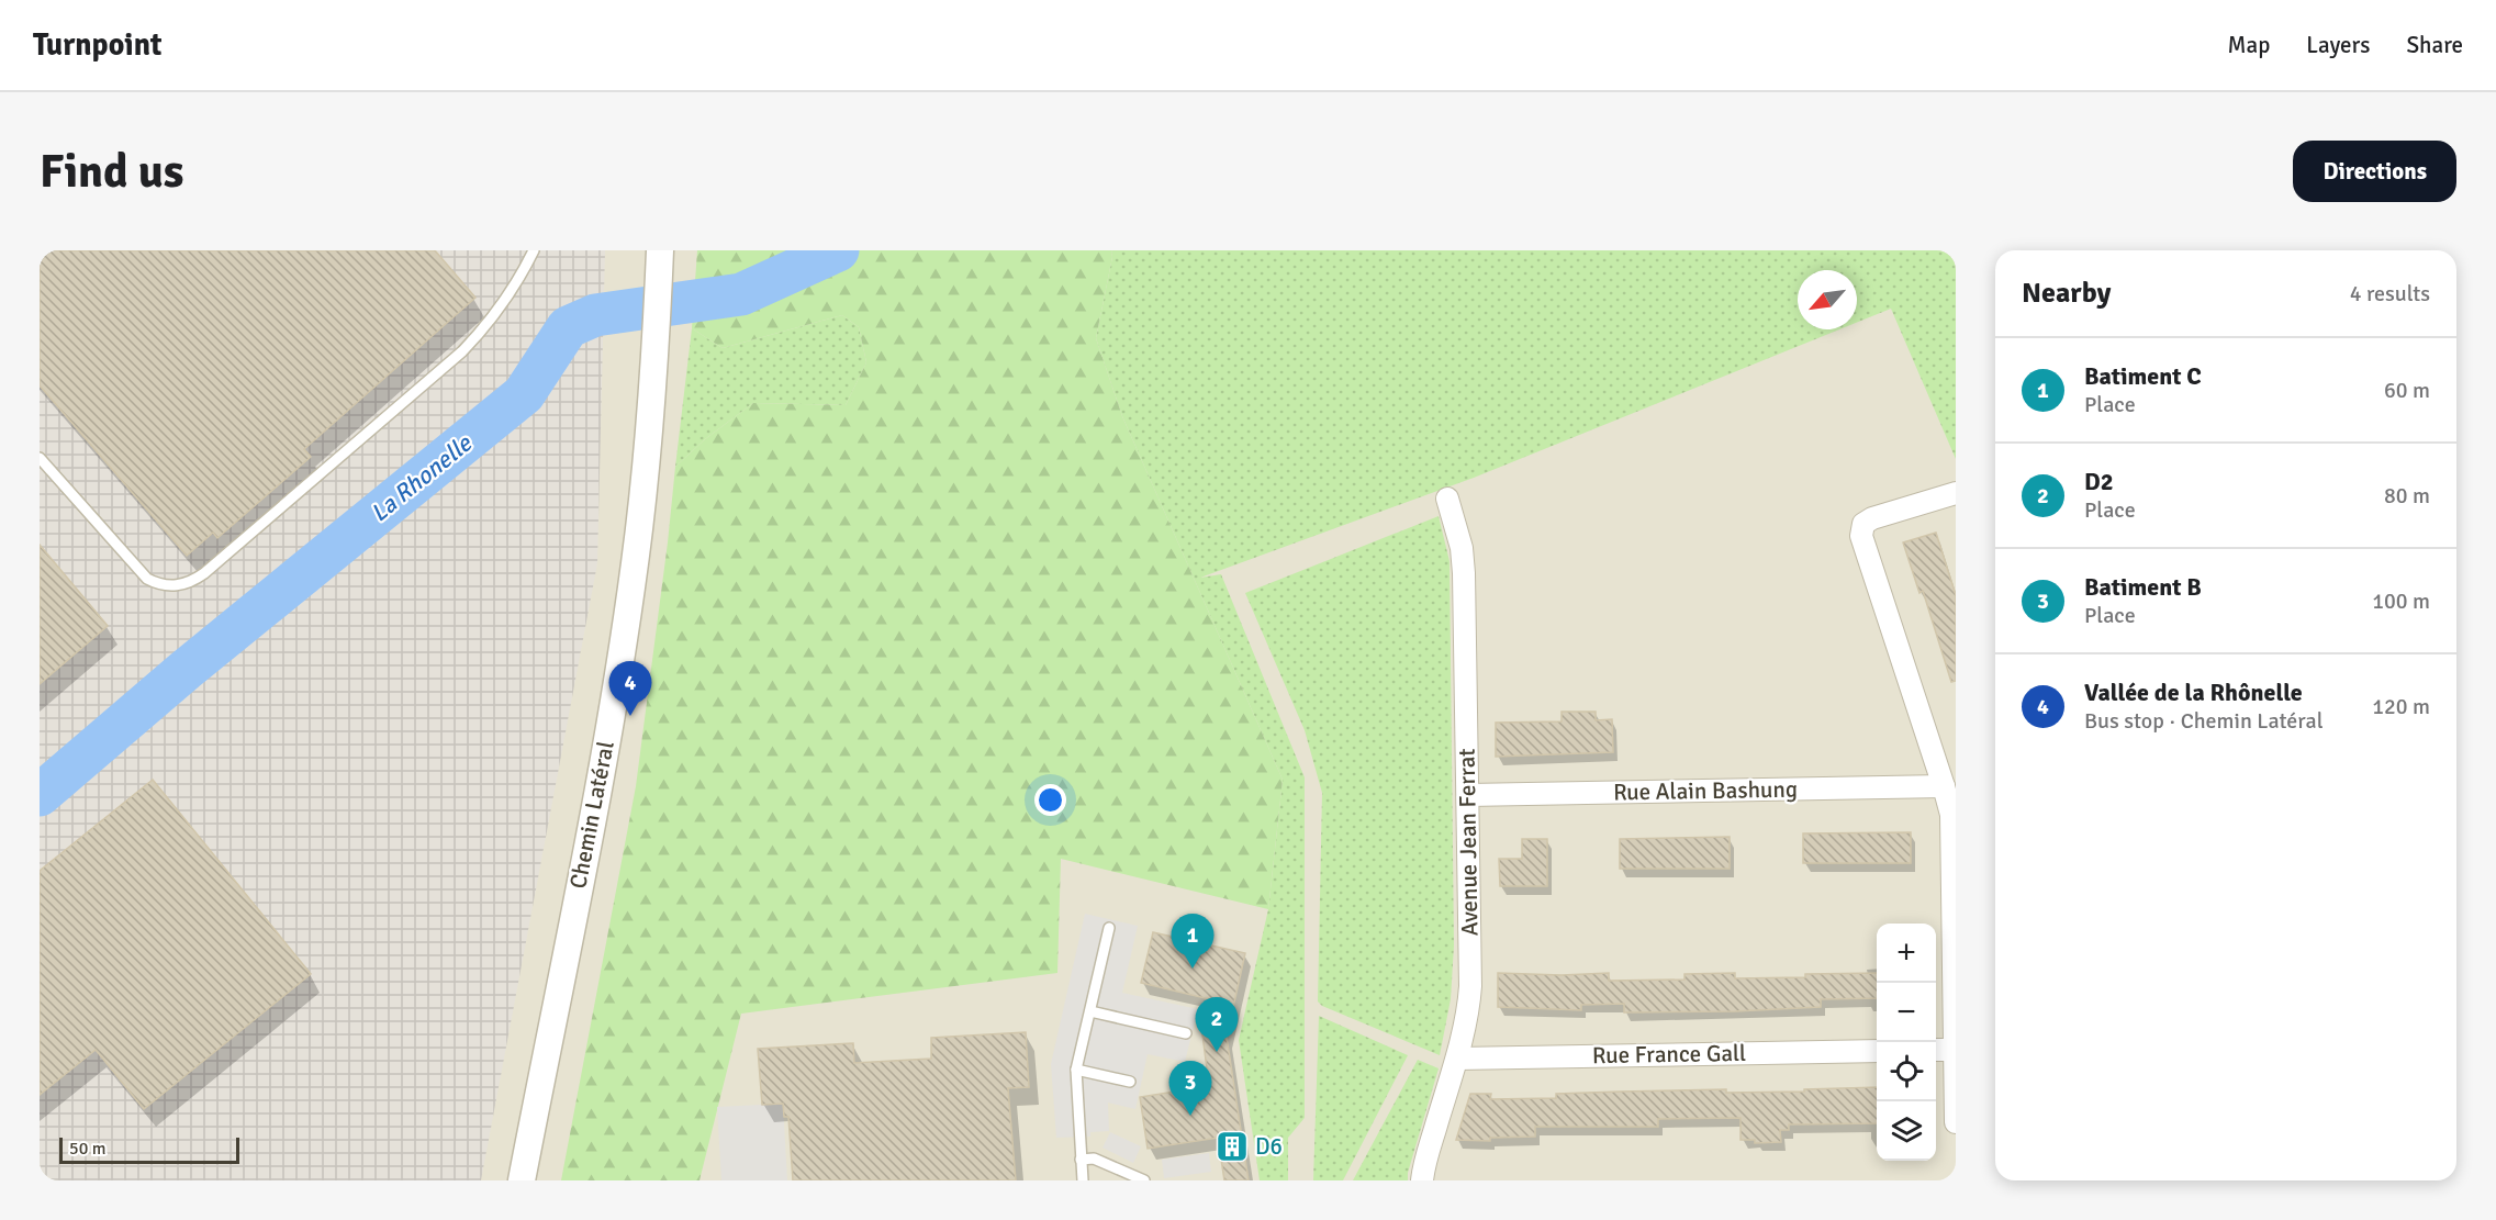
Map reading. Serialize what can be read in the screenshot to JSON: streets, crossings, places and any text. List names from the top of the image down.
{
  "streets": {
    "street": [
      "Rue Alain Bashung",
      "Chemin Latéral",
      "Avenue Jean Ferrat",
      "Rue France Gall"
    ]
  },
  "crossings": [
    ["Rue Alain Bashung", "Avenue Jean Ferrat"],
    ["Avenue Jean Ferrat", "Rue France Gall"]
  ],
  "water": ["La Rhonelle"],
  "places": {
    "building": ["D6"]
  },
  "scale_bar": "50 m",
  "north": "bottom left",
  "page": {
    "header": "Turnpoint",
    "nav": ["Map", "Layers", "Share"],
    "buttons": "Directions",
    "title": "Find us",
    "heading": ["Nearby", "4 results"],
    "list": [
      {
        "mark": "1",
        "name": "Batiment C",
        "note": "Place",
        "value": "60 m"
      },
      {
        "mark": "2",
        "name": "D2",
        "note": "Place",
        "value": "80 m"
      },
      {
        "mark": "3",
        "name": "Batiment B",
        "note": "Place",
        "value": "100 m"
      },
      {
        "mark": "4",
        "name": "Vallée de la Rhônelle",
        "note": "Bus stop · Chemin Latéral",
        "value": "120 m"
      }
    ],
    "pins": [
      "4",
      "1",
      "2",
      "3"
    ],
    "map_buttons": ["+", "−"],
    "scale": "50 m"
  }
}
